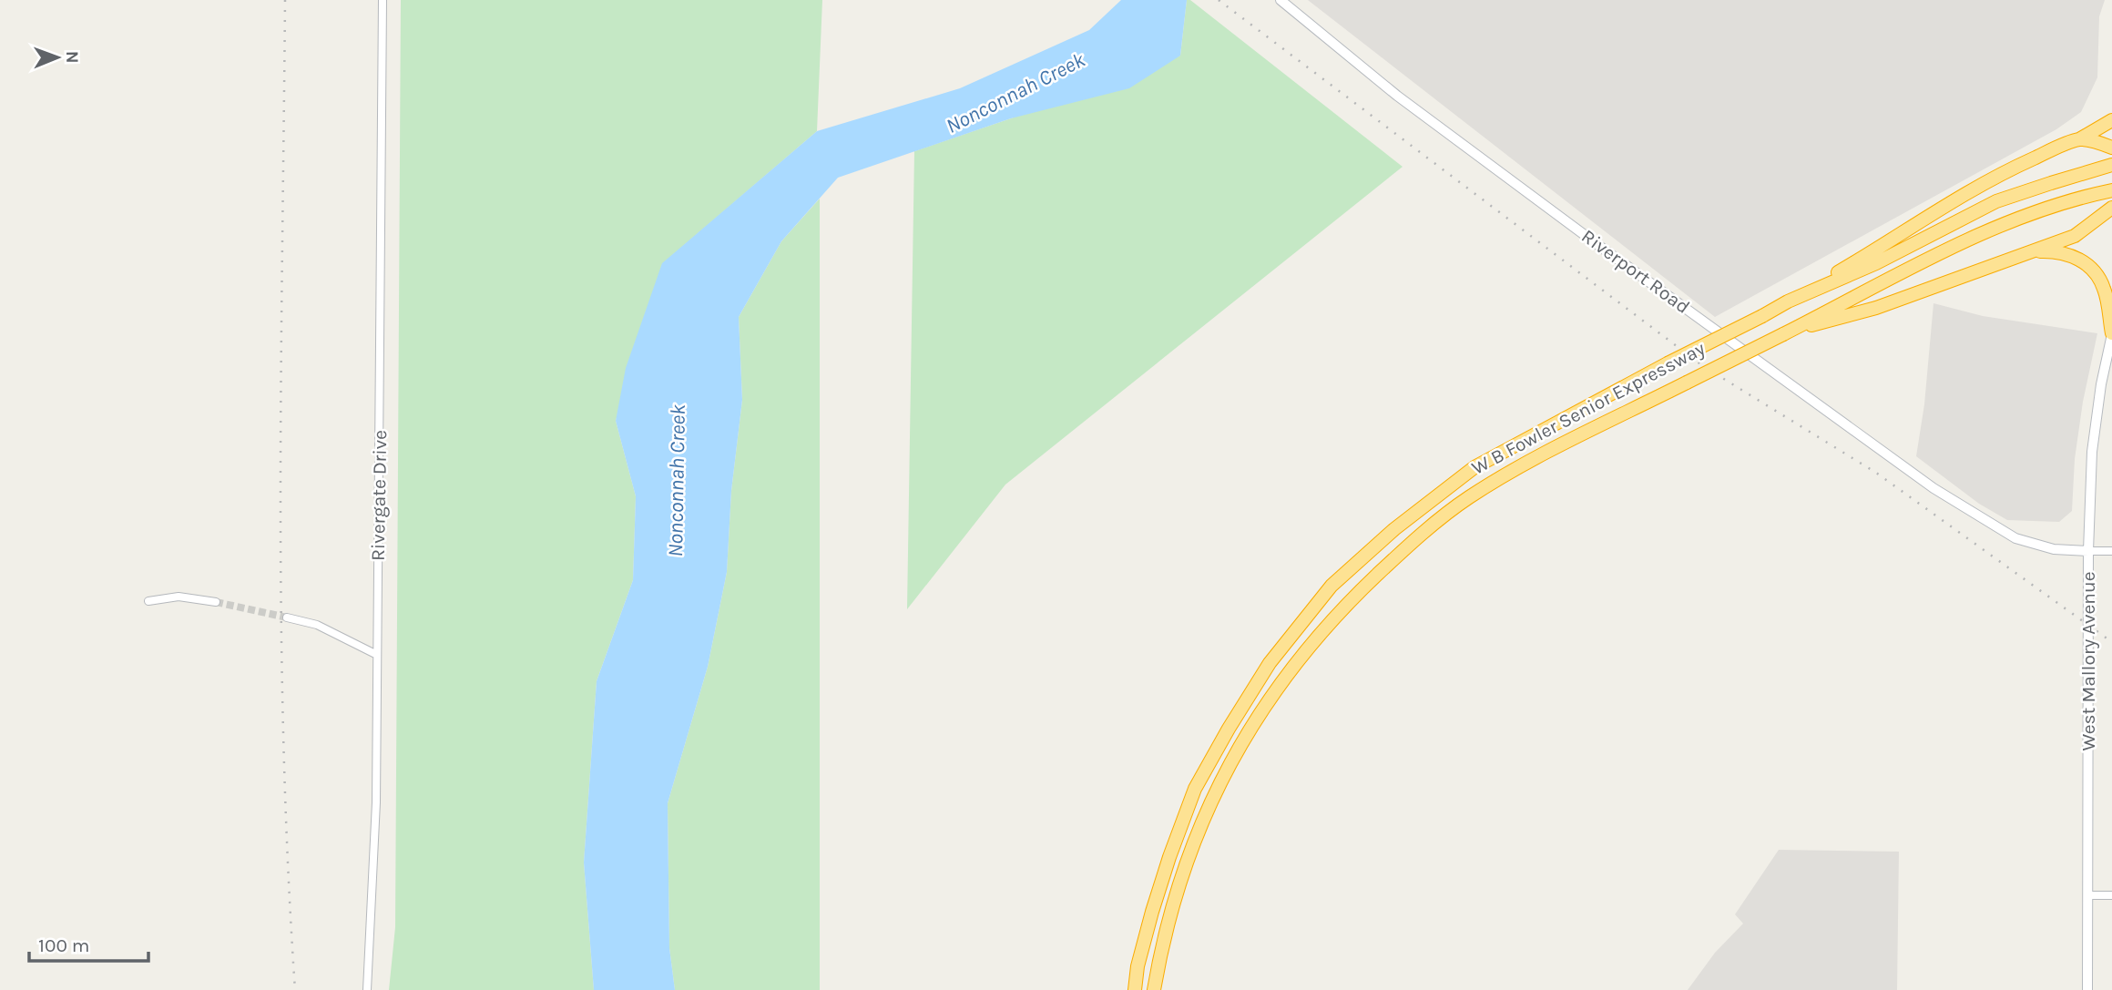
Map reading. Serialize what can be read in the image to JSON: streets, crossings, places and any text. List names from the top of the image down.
{
  "streets": {
    "highway": ["W B Fowler Senior Expressway"],
    "main road": ["Riverport Road", "West Mallory Avenue"],
    "street": ["Rivergate Drive"]
  },
  "crossings": [
    ["Riverport Road", "West Mallory Avenue"]
  ],
  "water": ["Nonconnah Creek"],
  "scale_bar": "100 m",
  "north": "right"
}
